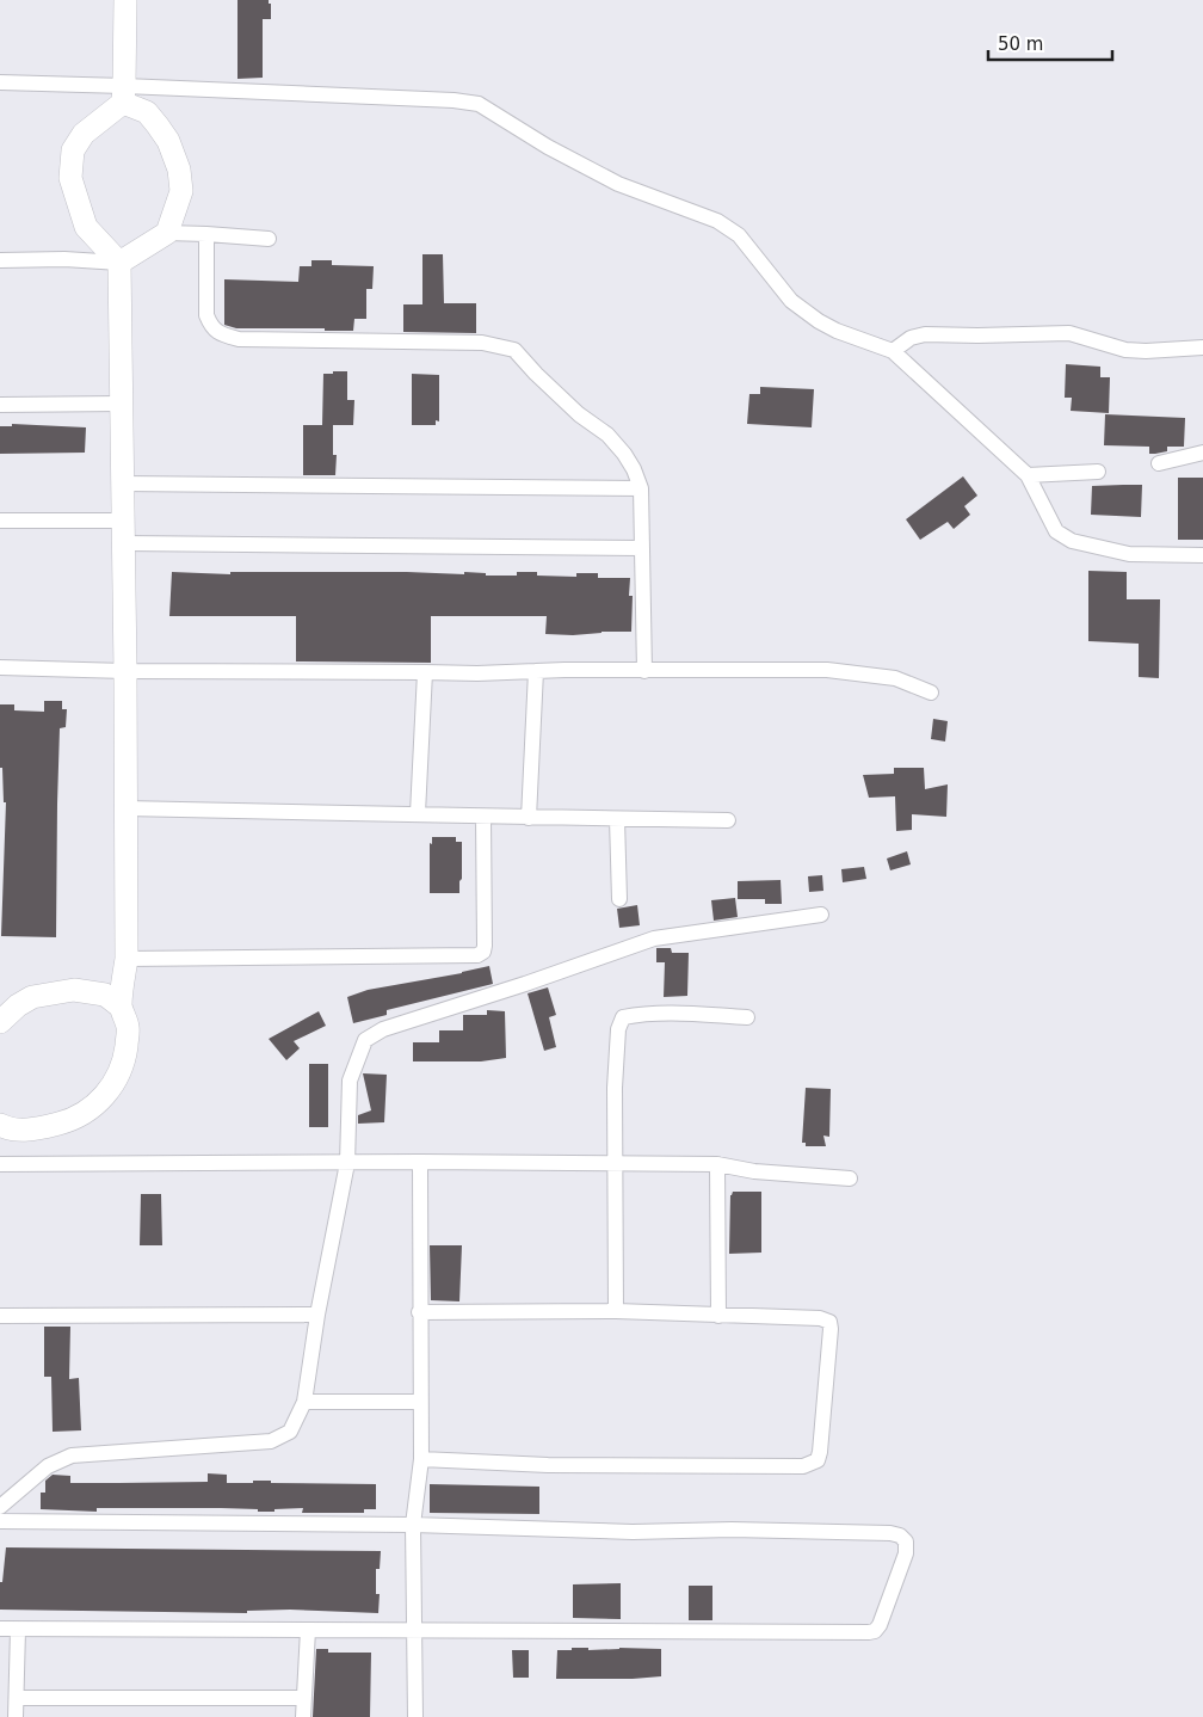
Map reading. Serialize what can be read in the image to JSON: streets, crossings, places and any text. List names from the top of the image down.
{
  "scale_bar": "50 m"
}
